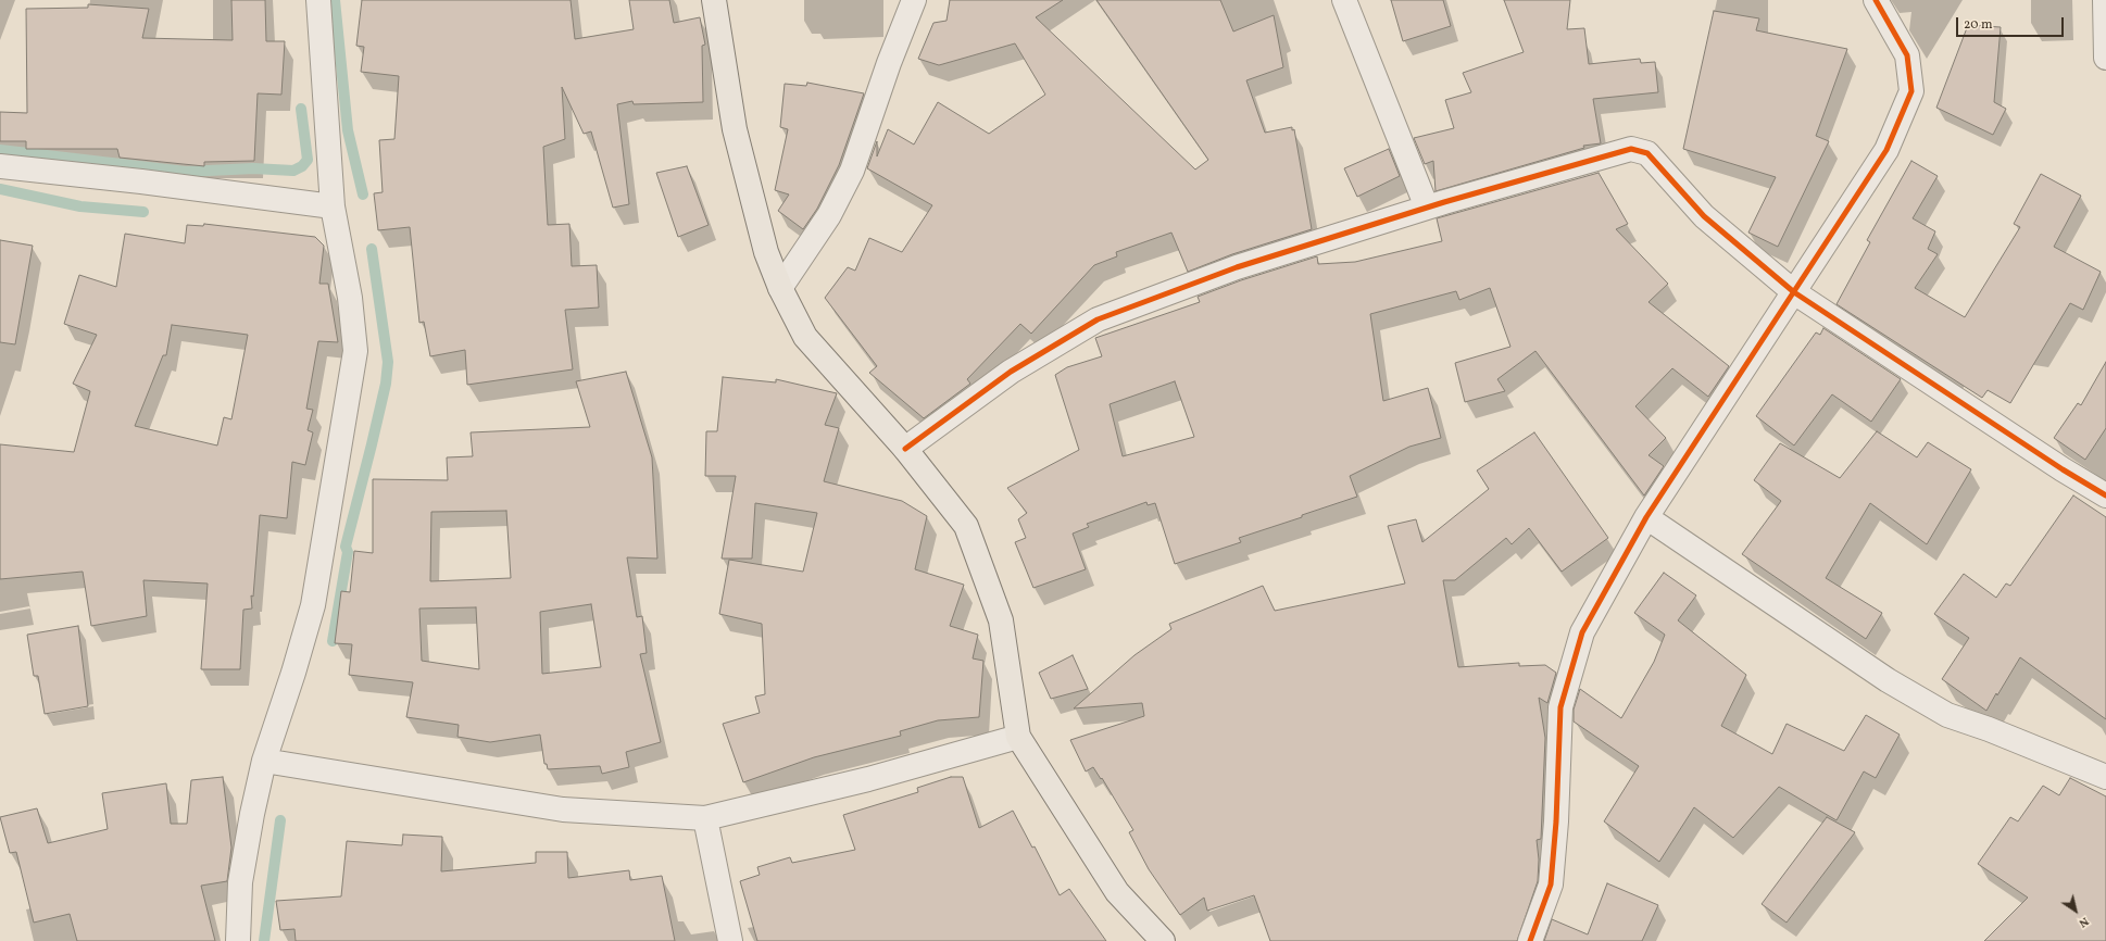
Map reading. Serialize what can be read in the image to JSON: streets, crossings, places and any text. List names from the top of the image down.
{
  "scale_bar": "20 m",
  "north": "bottom right"
}
